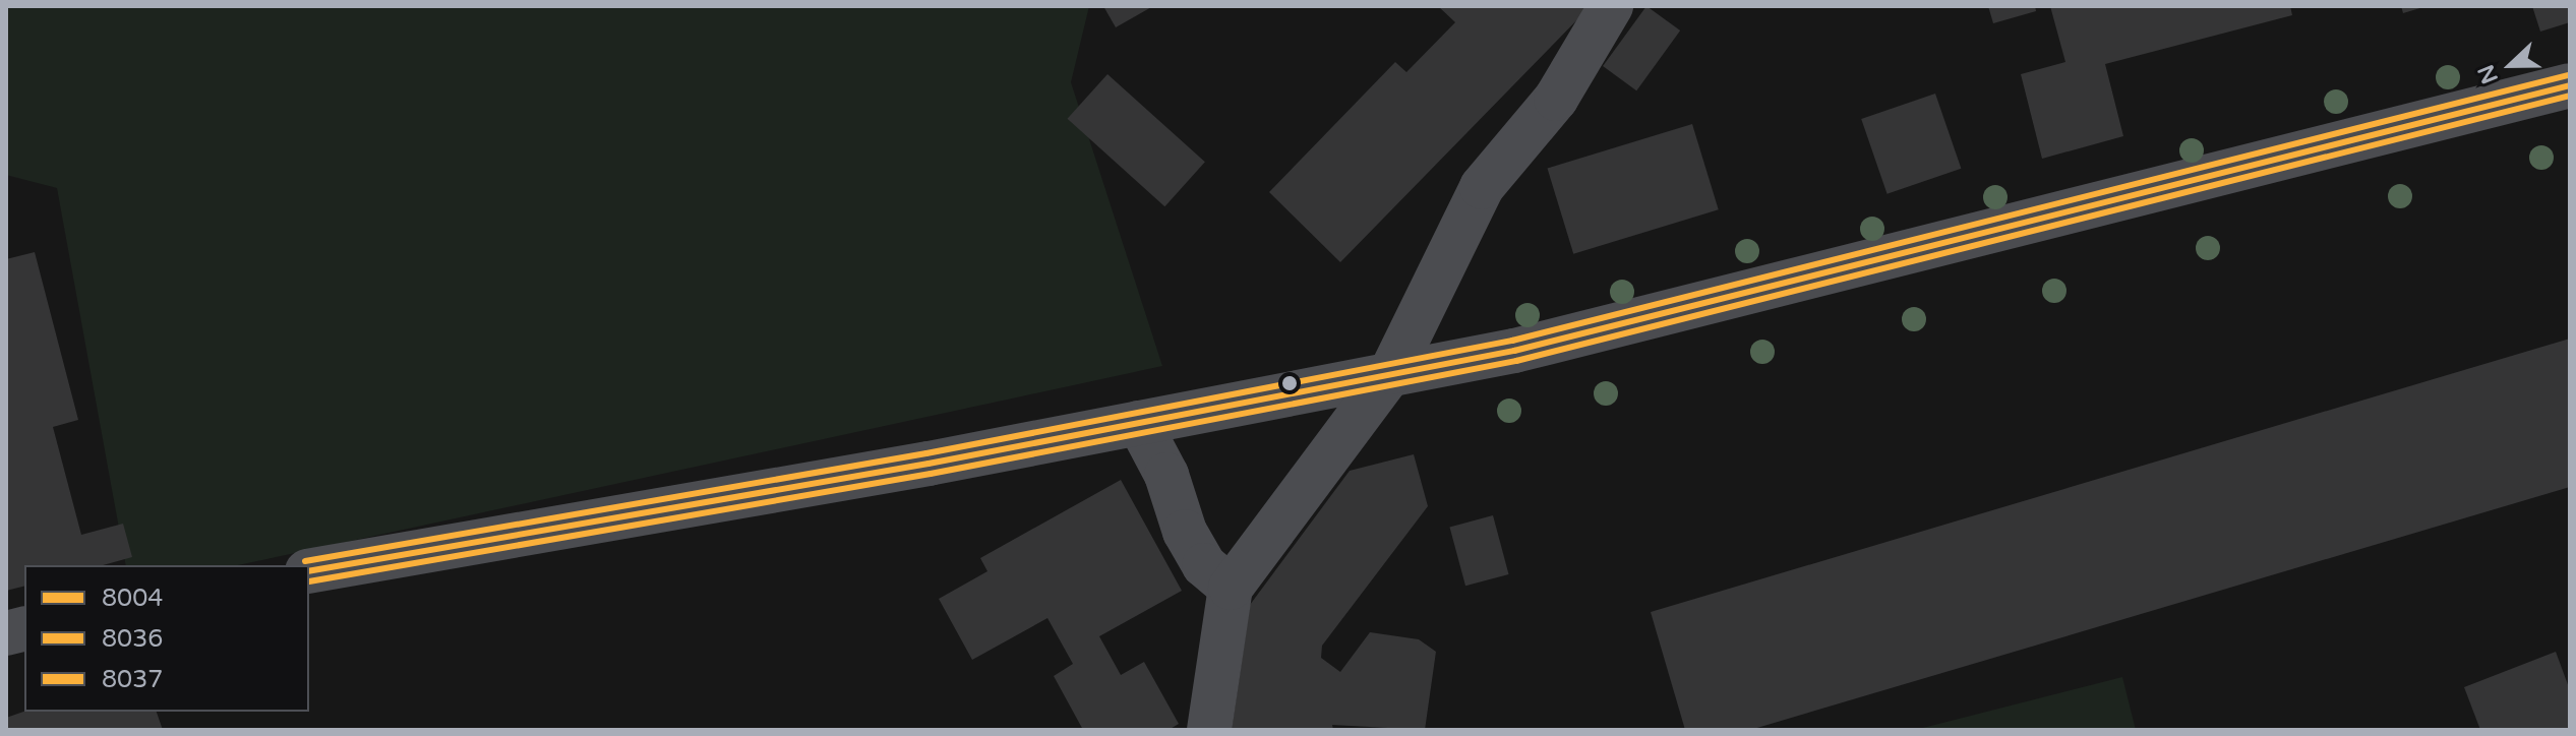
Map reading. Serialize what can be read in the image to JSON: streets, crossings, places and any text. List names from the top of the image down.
{
  "lines": ["transit line 8037", "transit line 8004", "transit line 8036"],
  "legend": ["8004", "8036", "8037"],
  "north": "left"
}
